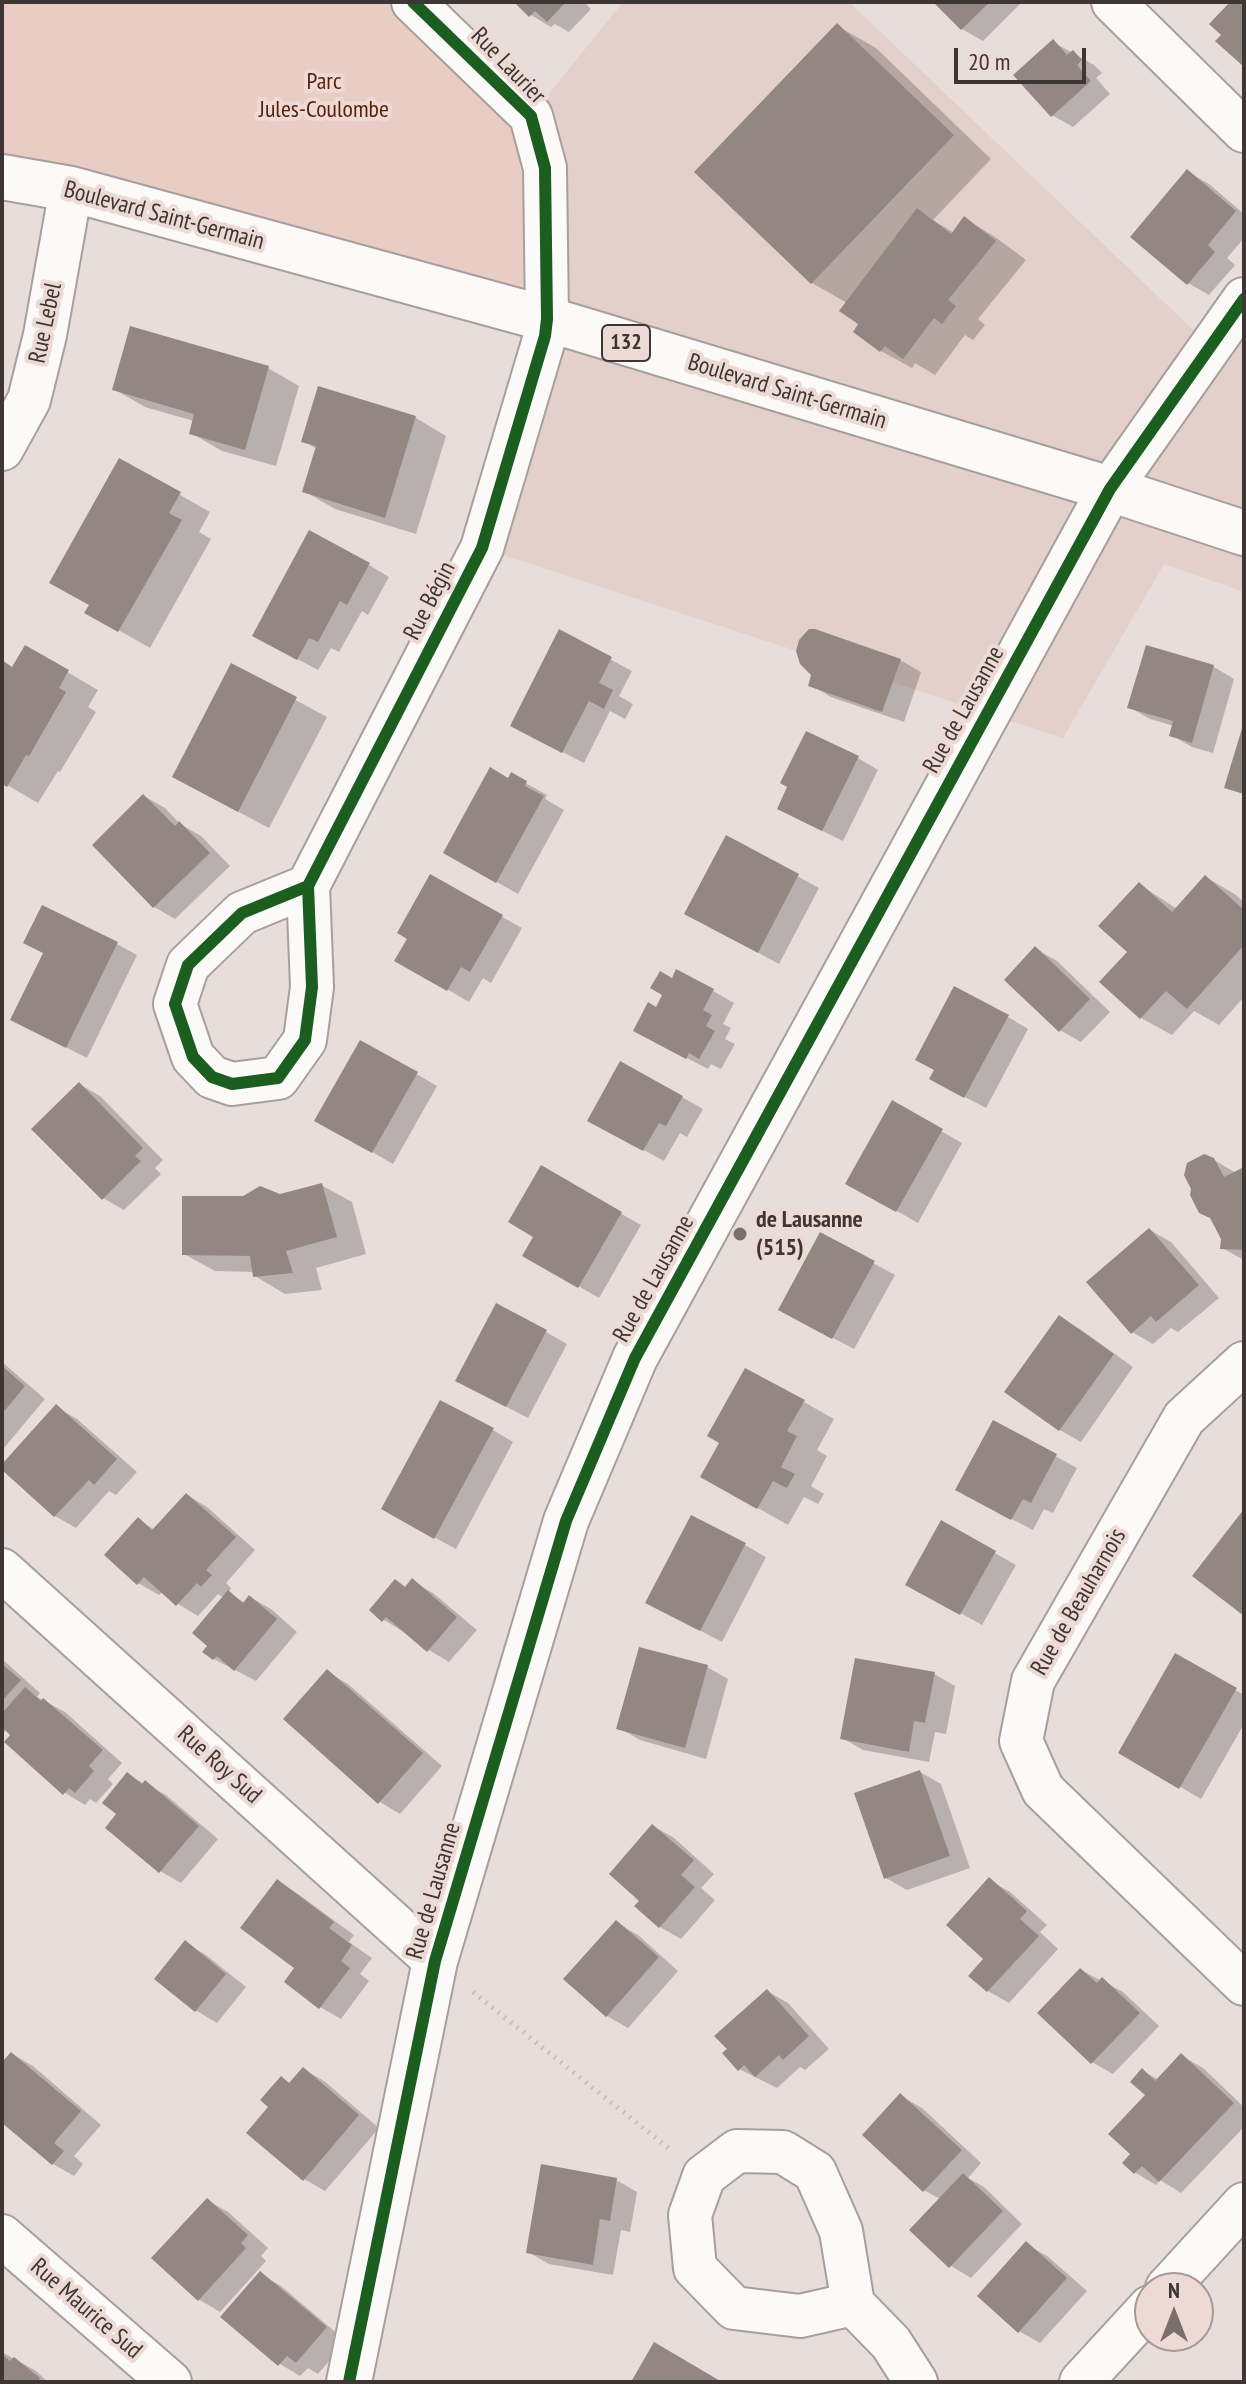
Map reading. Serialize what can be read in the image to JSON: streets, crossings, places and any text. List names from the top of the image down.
{
  "streets": {
    "street": [
      "Rue Laurier",
      "Boulevard Saint-Germain",
      "Rue Lebel",
      "132",
      "Rue Bégin",
      "Rue de Lausanne",
      "Rue de Beauharnois",
      "Rue Roy Sud",
      "Rue Maurice Sud"
    ]
  },
  "crossings": [
    ["Rue Laurier", "Boulevard Saint-Germain"],
    ["Rue Laurier", "Rue Bégin"],
    ["Boulevard Saint-Germain", "Rue Lebel"],
    ["Boulevard Saint-Germain", "Rue Bégin"],
    ["Boulevard Saint-Germain", "Rue de Lausanne"],
    ["Rue de Lausanne", "Rue Roy Sud"]
  ],
  "parks": ["Parc Jules-Coulombe"],
  "places": ["de Lausanne (515)"],
  "scale_bar": "20 m",
  "north": "top"
}
